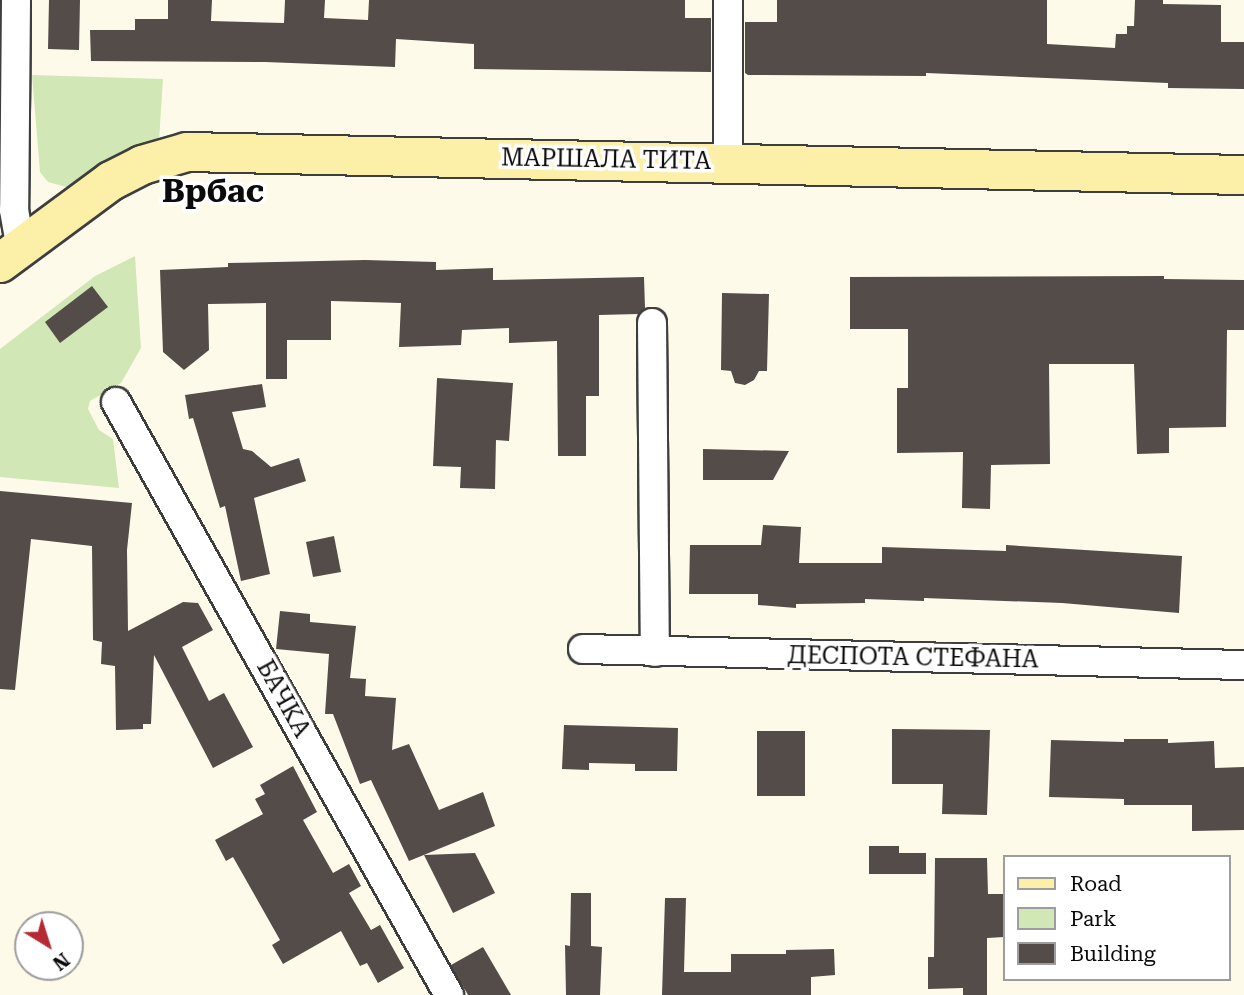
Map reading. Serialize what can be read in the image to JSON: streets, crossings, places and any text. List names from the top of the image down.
{
  "streets": {
    "street": ["МАРШАЛА ТИТА", "ДЕСПОТА СТЕФАНА", "БАЧКА"]
  },
  "districts": ["Врбас"],
  "legend": ["Road", "Park", "Building"],
  "north": "bottom right"
}
